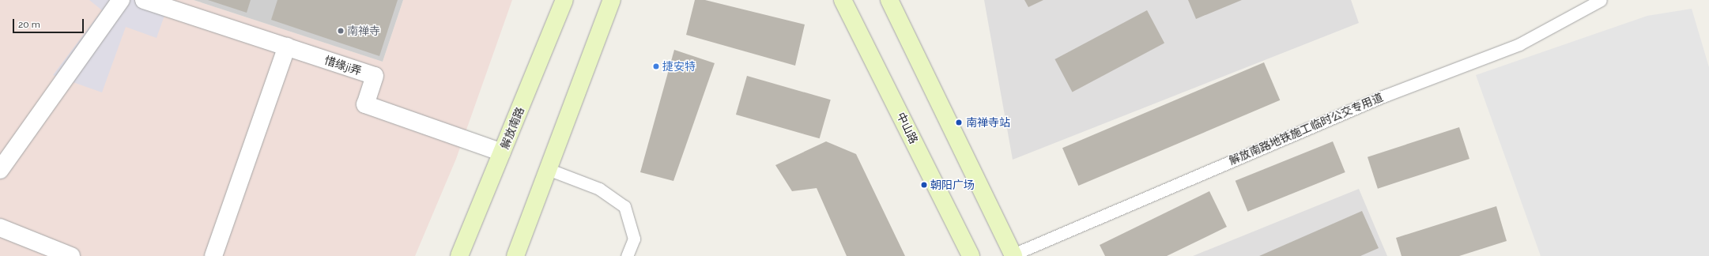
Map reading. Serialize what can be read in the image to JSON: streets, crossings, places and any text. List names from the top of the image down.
{
  "streets": {
    "main road": ["解放南路", "中山路"],
    "street": ["惜缘ji弄"],
    "lane": ["解放南路地铁施工临时公交专用道"]
  },
  "crossings": [
    ["惜缘ji弄", "解放南路"]
  ],
  "places": [
    "南禅寺",
    "捷安特",
    "南禅寺站",
    "朝阳广场"
  ],
  "scale_bar": "20 m"
}
